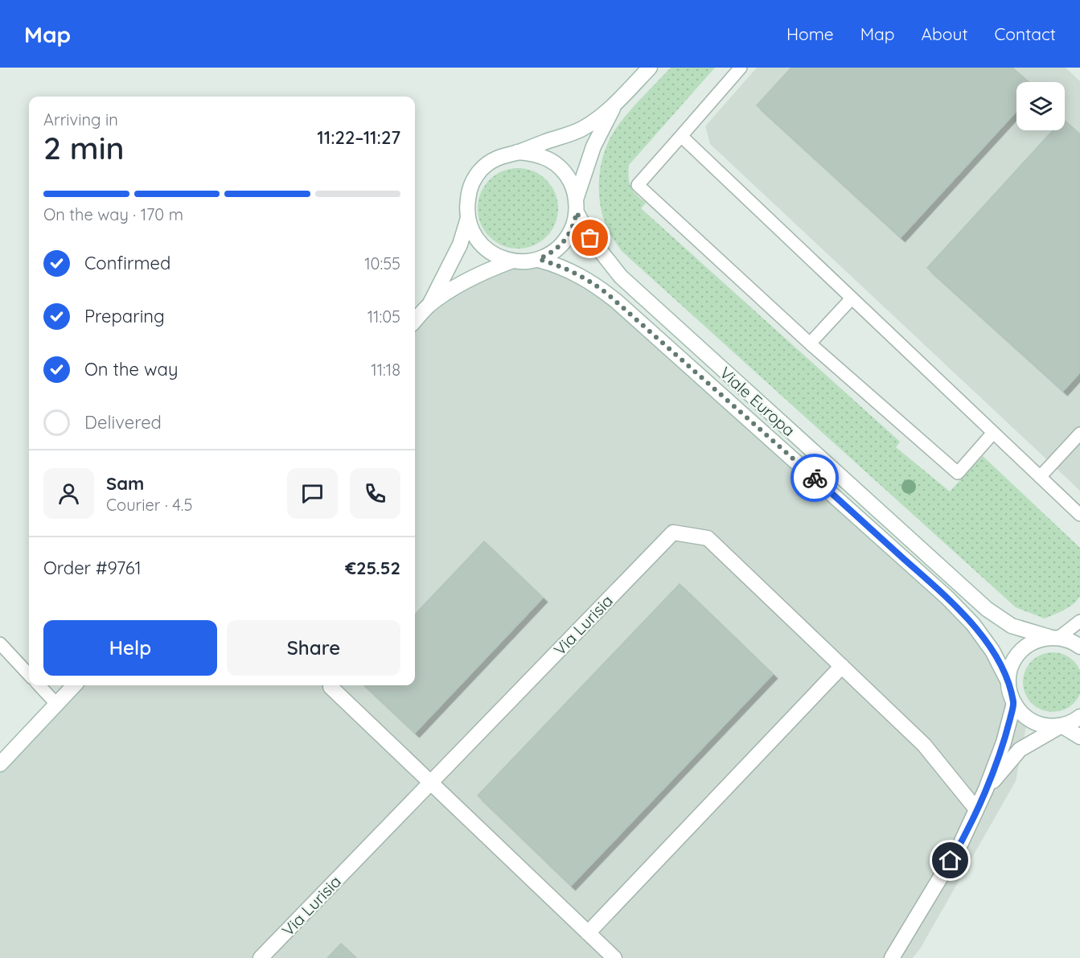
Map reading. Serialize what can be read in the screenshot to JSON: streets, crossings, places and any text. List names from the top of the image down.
{
  "streets": {
    "street": ["Viale Europa", "Via Lurisia"]
  },
  "page": {
    "header": "Map",
    "nav": [
      "Home",
      "Map",
      "About",
      "Contact"
    ],
    "heading": ["2 min", "Arriving in", "11:22–11:27"],
    "panel": [
      "Sam",
      "Courier · 4.5",
      "Order #9761",
      "€25.52"
    ],
    "bar": "On the way · 170 m",
    "list": [
      ["Confirmed", "10:55"],
      ["Preparing", "11:05"],
      ["On the way", "11:18"],
      "Delivered"
    ],
    "buttons": ["Help", "Share"]
  }
}
